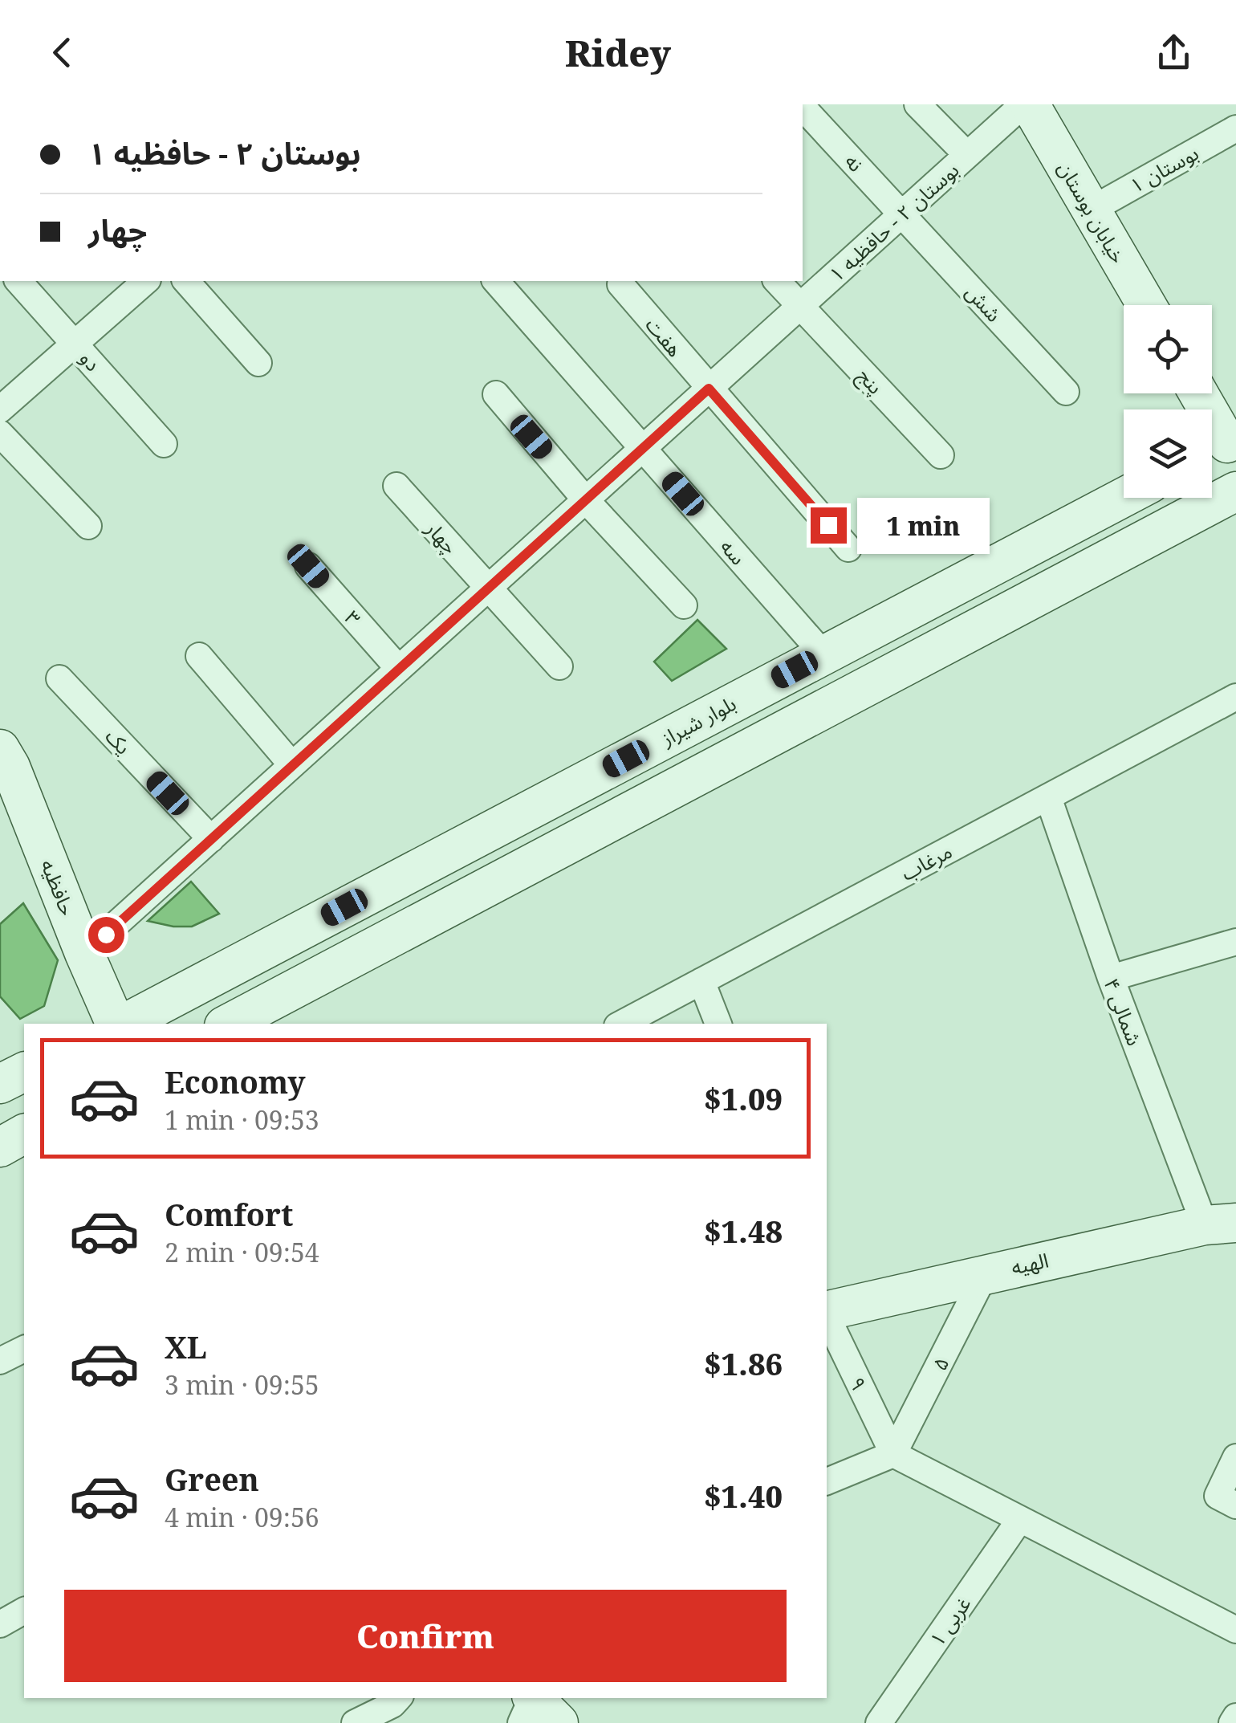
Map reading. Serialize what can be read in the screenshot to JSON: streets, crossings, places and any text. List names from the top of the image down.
{
  "streets": {
    "main road": [
      "خیابان بوستان",
      "بلوار شیراز",
      "حافظیه",
      "الهیه"
    ],
    "street": [
      "نه",
      "بوستان ۱",
      "بوستان ۲ - حافظیه ۱",
      "شش",
      "هفت",
      "دو",
      "پنج",
      "چهار",
      "سه",
      "۳",
      "یک",
      "مرغاب",
      "۴ شمالی",
      "۵",
      "۹",
      "۱ غربی"
    ]
  },
  "crossings": [
    ["نه", "بوستان ۲ - حافظیه ۱"],
    ["نه", "شش"],
    ["بوستان ۱", "خیابان بوستان"],
    ["بوستان ۲ - حافظیه ۱", "شش"],
    ["بوستان ۲ - حافظیه ۱", "هفت"],
    ["بوستان ۲ - حافظیه ۱", "پنج"],
    ["بوستان ۲ - حافظیه ۱", "چهار"],
    ["بوستان ۲ - حافظیه ۱", "سه"],
    ["بوستان ۲ - حافظیه ۱", "۳"],
    ["بوستان ۲ - حافظیه ۱", "یک"],
    ["بوستان ۲ - حافظیه ۱", "حافظیه"],
    ["سه", "بلوار شیراز"],
    ["مرغاب", "۴ شمالی"],
    ["۴ شمالی", "الهیه"],
    ["الهیه", "۵"],
    ["۵", "۹"]
  ],
  "page": {
    "header": "Ridey",
    "banner": ["بوستان ۲ - حافظیه ۱", "چهار"],
    "bubble": "1 min",
    "list": [
      {
        "name": "Economy",
        "note": "1 min · 09:53",
        "value": "$1.09"
      },
      {
        "name": "Comfort",
        "note": "2 min · 09:54",
        "value": "$1.48"
      },
      {
        "name": "XL",
        "note": "3 min · 09:55",
        "value": "$1.86"
      },
      {
        "name": "Green",
        "note": "4 min · 09:56",
        "value": "$1.40"
      }
    ],
    "buttons": "Confirm"
  }
}
